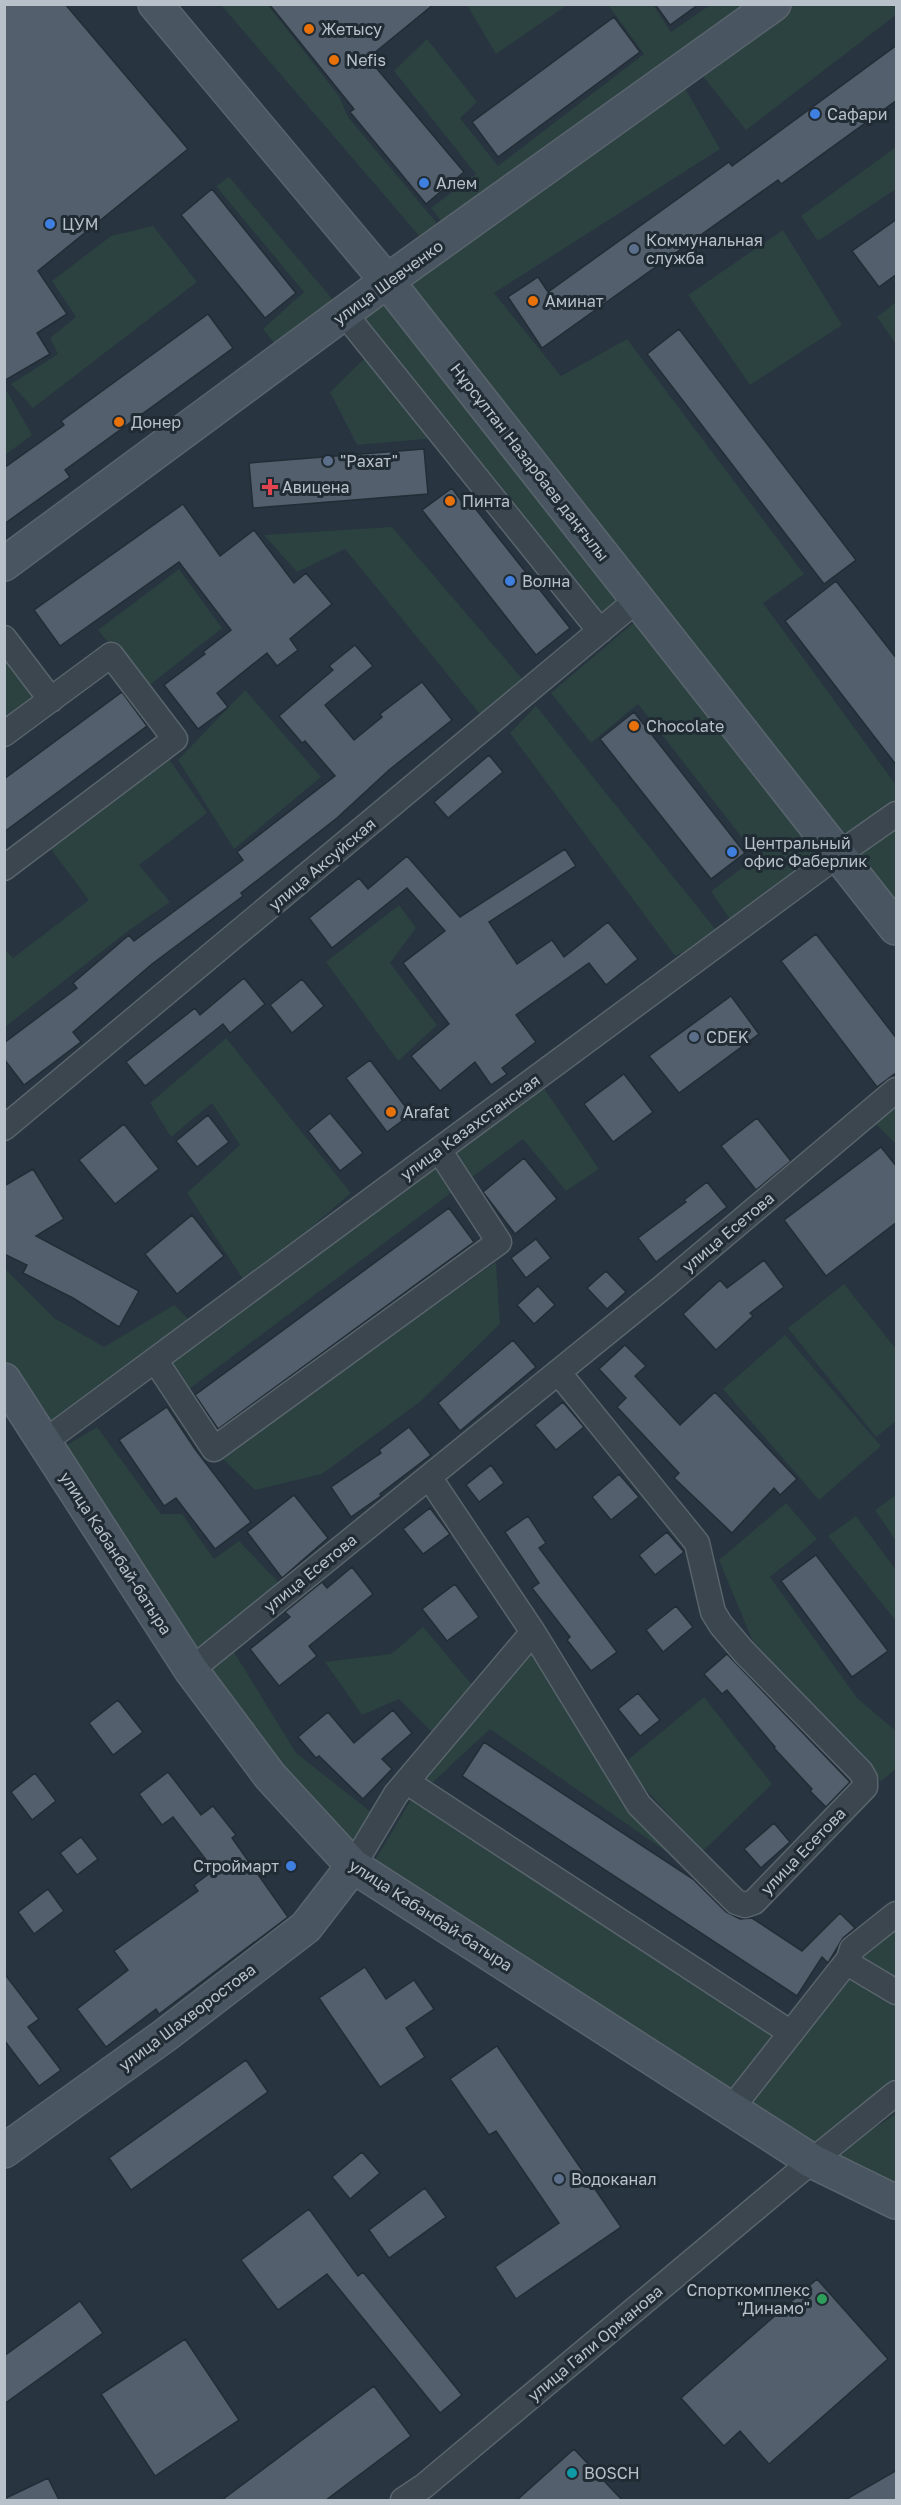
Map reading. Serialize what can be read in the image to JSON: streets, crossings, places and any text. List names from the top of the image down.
{
  "streets": {
    "main road": [
      "улица Шевченко",
      "Нұрсұлтан Назарбаев даңғылы",
      "улица Кабанбай-батыра",
      "улица Шахворостова"
    ],
    "street": [
      "улица Аксуйская",
      "улица Казахстанская",
      "улица Есетова",
      "улица Гали Орманова"
    ]
  },
  "crossings": [
    ["улица Шевченко", "Нұрсұлтан Назарбаев даңғылы"],
    ["Нұрсұлтан Назарбаев даңғылы", "улица Аксуйская"],
    ["Нұрсұлтан Назарбаев даңғылы", "улица Казахстанская"],
    ["улица Казахстанская", "улица Кабанбай-батыра"],
    ["улица Есетова", "улица Кабанбай-батыра"],
    ["улица Кабанбай-батыра", "улица Шахворостова"],
    ["улица Кабанбай-батыра", "улица Гали Орманова"]
  ],
  "places": {
    "other": [
      "Жетысу",
      "Nefis",
      "Сафари",
      "Алем",
      "ЦУМ",
      "Коммунальная служба",
      "Аминат",
      "Донер",
      "\"Рахат\"",
      "Пинта",
      "Волна",
      "Chocolate",
      "Центральный офис Фаберлик",
      "CDEK",
      "Arafat",
      "Строймарт",
      "Водоканал",
      "Спорткомплекс \"Динамо\"",
      "BOSCH"
    ],
    "health": ["Авицена"]
  }
}
